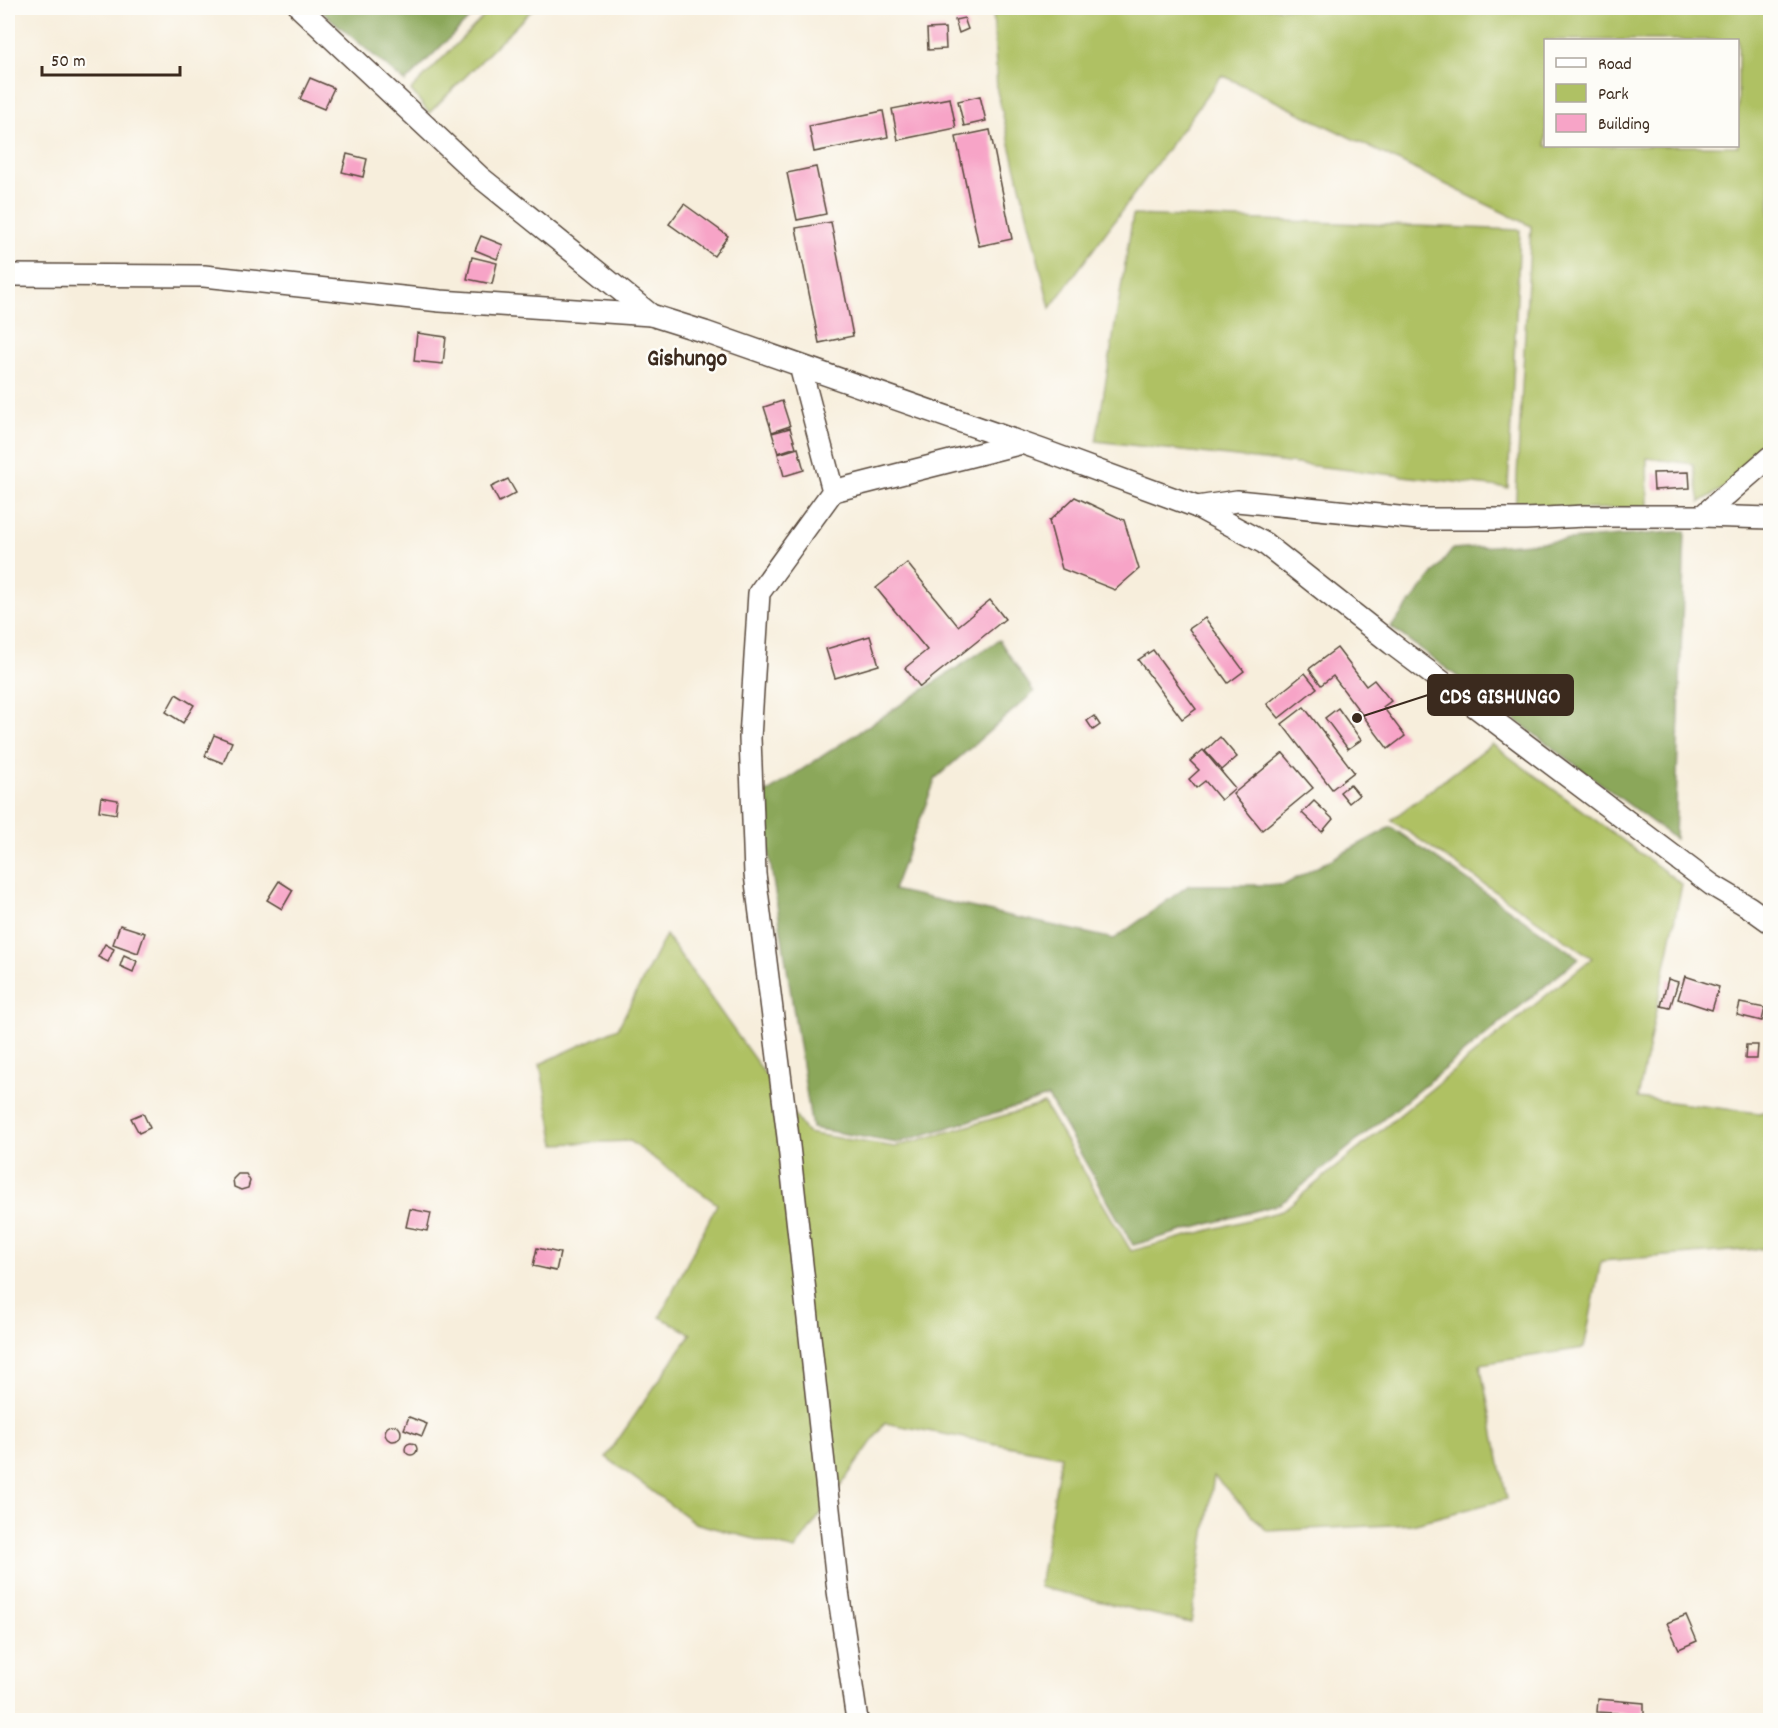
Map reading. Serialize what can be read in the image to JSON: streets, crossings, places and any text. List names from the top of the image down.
{
  "districts": ["Gishungo"],
  "places": ["CDS GISHUNGO"],
  "legend": ["Road", "Park", "Building"],
  "scale_bar": "50 m"
}
